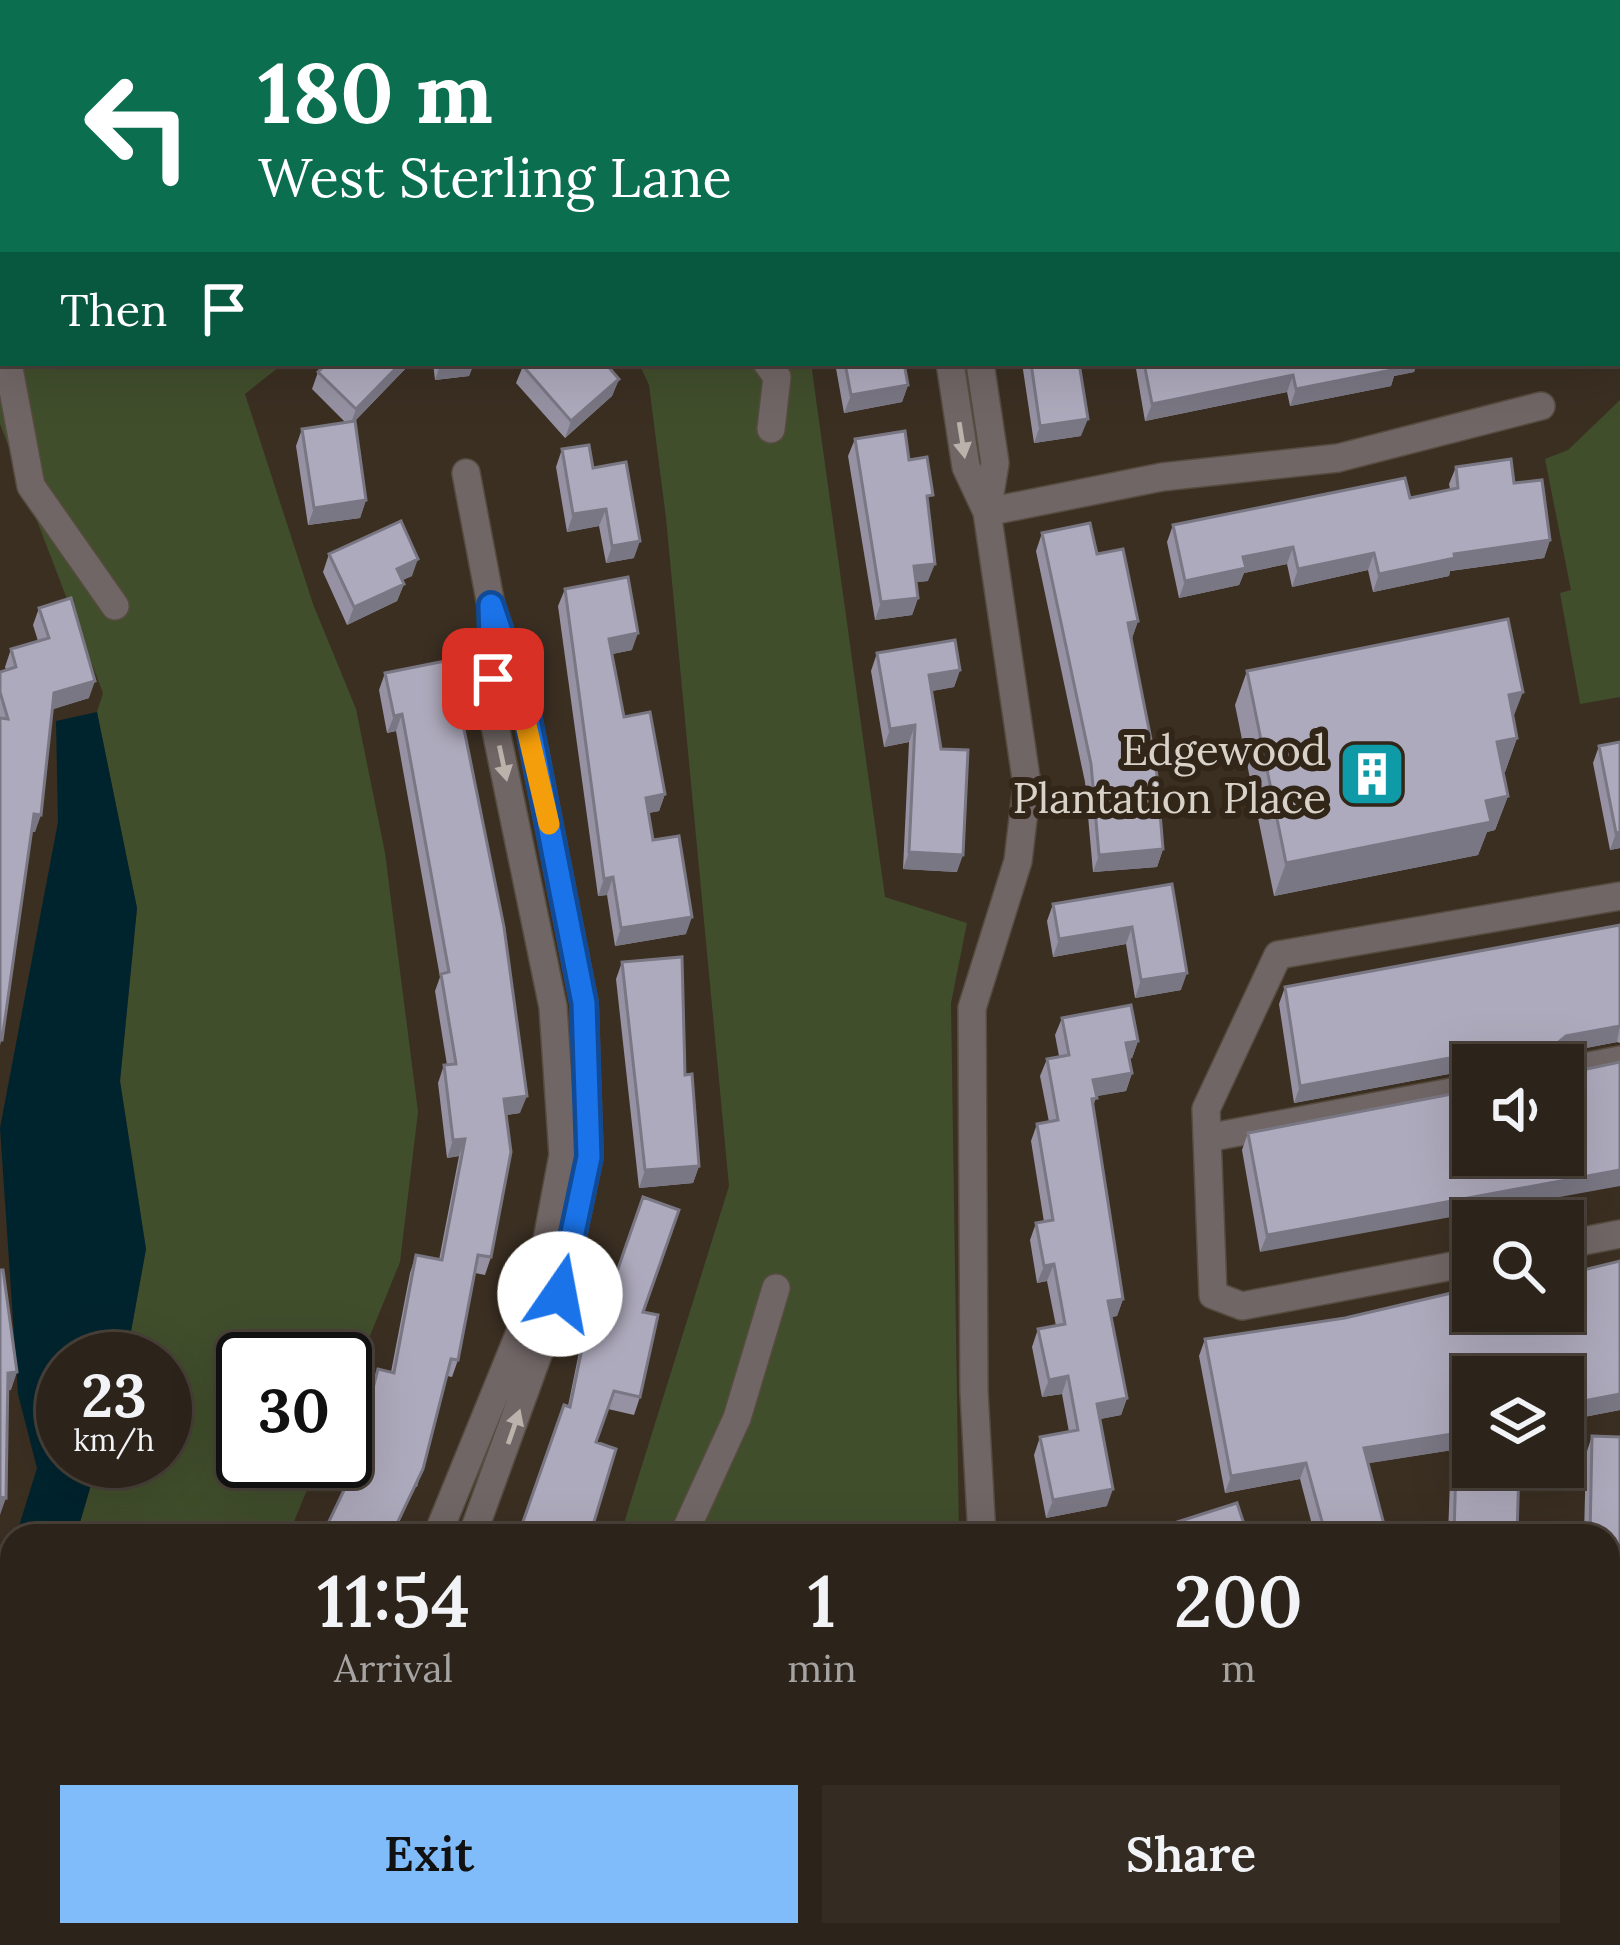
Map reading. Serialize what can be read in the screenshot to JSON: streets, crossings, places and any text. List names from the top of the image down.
{
  "places": {
    "building": ["Edgewood Plantation Place"]
  },
  "page": {
    "turn": ["180 m", "West Sterling Lane"],
    "then": "Then",
    "speed": "23 km/h",
    "limit": "30",
    "eta": [
      "11:54",
      "Arrival",
      "1",
      "min",
      "200",
      "m"
    ],
    "buttons": ["Exit", "Share"]
  }
}
